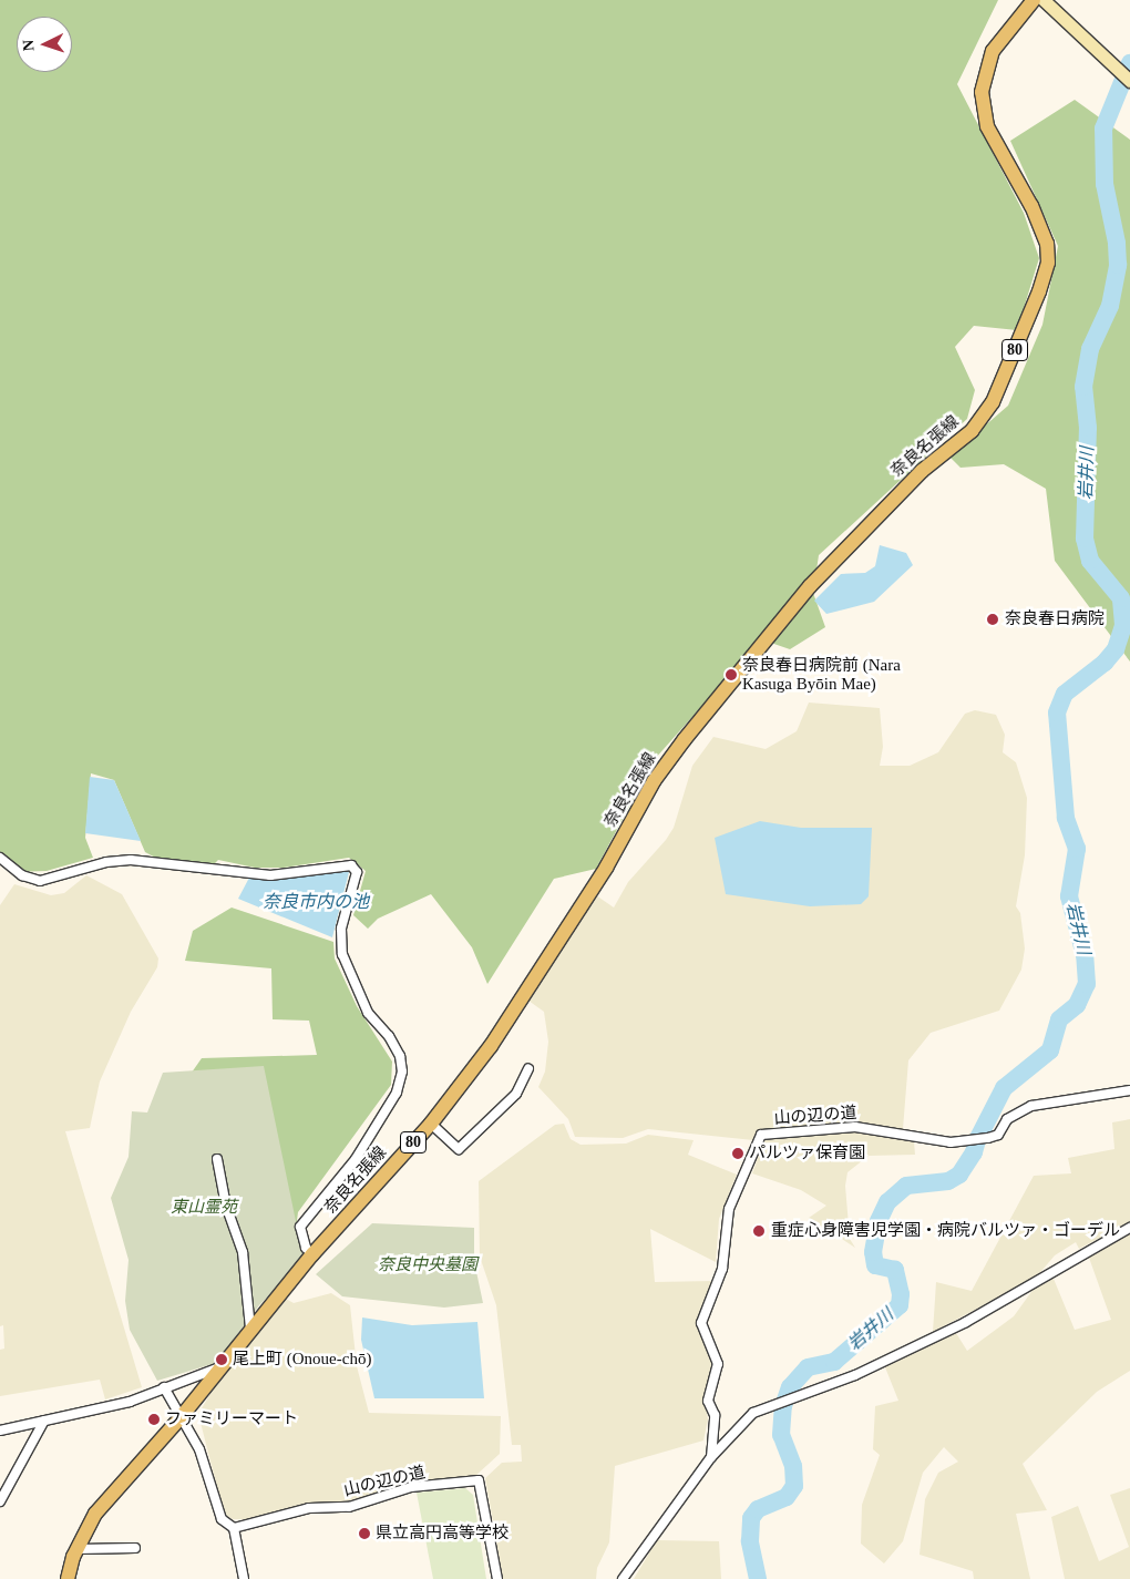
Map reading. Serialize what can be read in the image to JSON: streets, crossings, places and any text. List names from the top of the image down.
{
  "streets": {
    "main road": ["80", "奈良名張線"],
    "street": ["山の辺の道"]
  },
  "water": ["岩井川", "奈良市内の池"],
  "parks": ["東山霊苑", "奈良中央墓園"],
  "places": [
    "奈良春日病院",
    "奈良春日病院前 (Nara Kasuga Byōin Mae)",
    "パルツァ保育園",
    "重症心身障害児学園・病院バルツァ・ゴーデル",
    "尾上町 (Onoue-chō)",
    "ファミリーマート",
    "県立高円高等学校"
  ],
  "north": "left"
}
